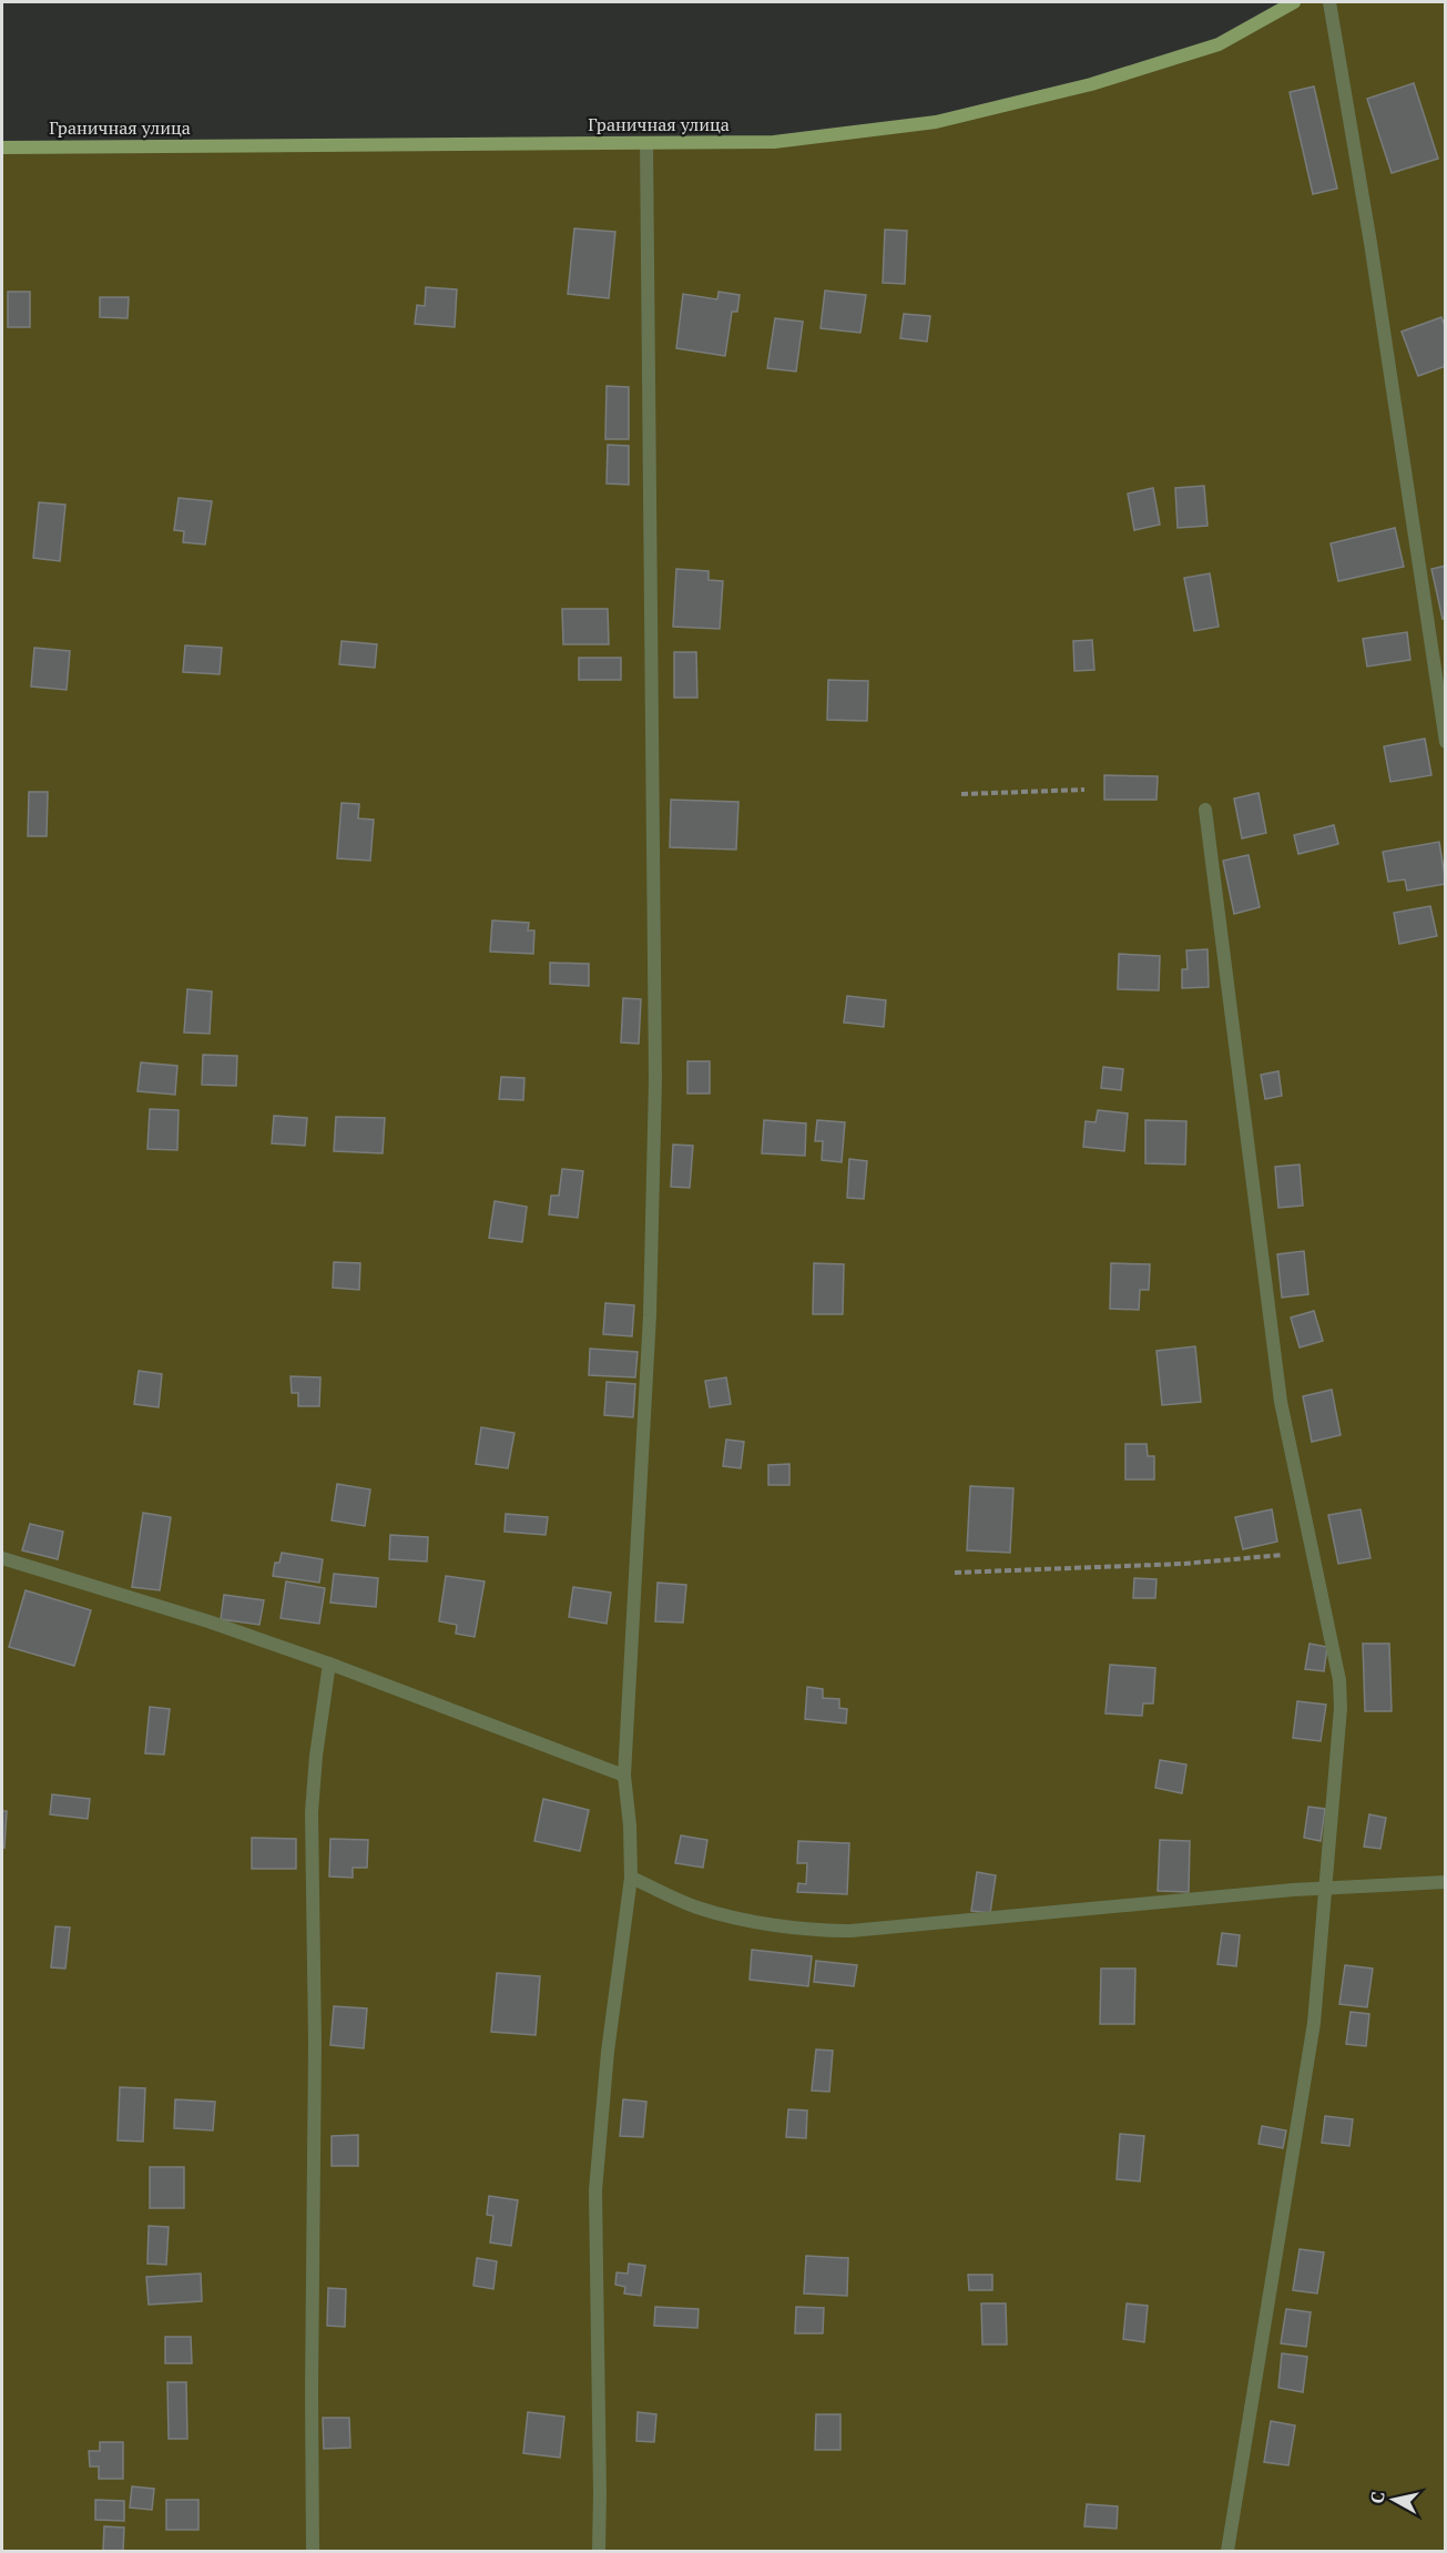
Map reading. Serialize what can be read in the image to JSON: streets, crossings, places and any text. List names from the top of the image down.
{
  "streets": {
    "street": ["Граничная улица"]
  },
  "north": "left"
}
